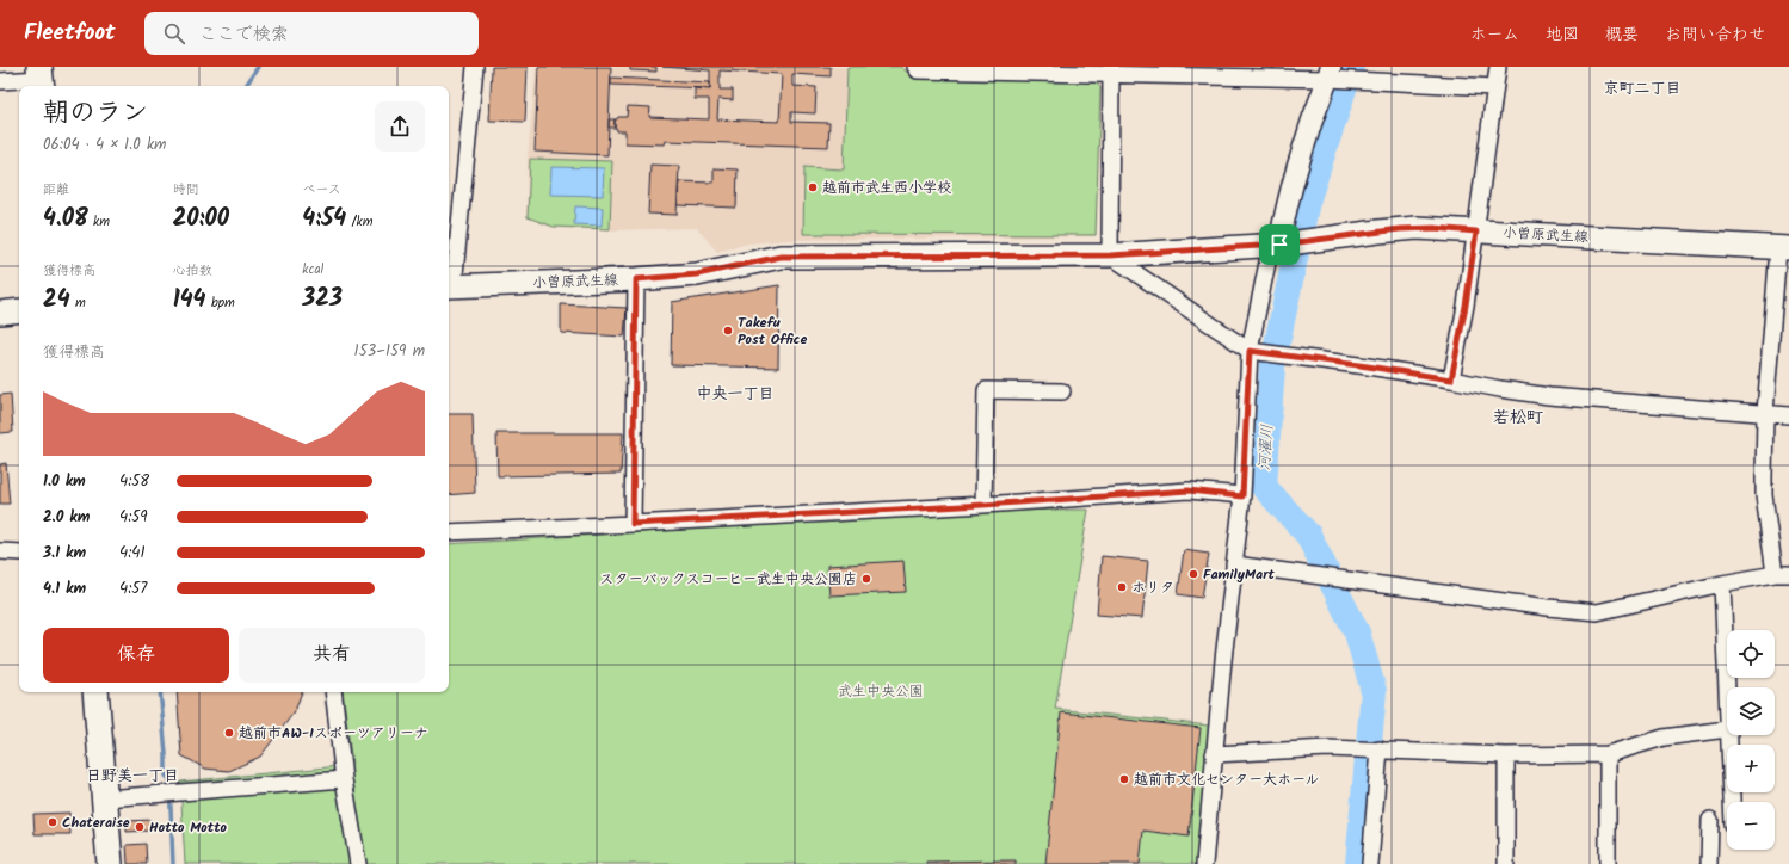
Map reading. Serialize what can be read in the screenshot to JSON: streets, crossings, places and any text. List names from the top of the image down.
{
  "streets": {
    "main road": ["小曽原武生線"]
  },
  "districts": [
    "京町二丁目",
    "中央一丁目",
    "若松町",
    "日野美一丁目"
  ],
  "water": ["河濯川"],
  "parks": ["武生中央公園"],
  "places": [
    "越前市武生西小学校",
    "Takefu Post Office",
    "FamilyMart",
    "スターバックスコーヒー武生中央公園店",
    "ホリタ",
    "越前市AW-Iスポーツアリーナ",
    "越前市文化センター大ホール",
    "Chateraise",
    "Hotto Motto"
  ],
  "page": {
    "header": "Fleetfoot",
    "search": "ここで検索",
    "nav": [
      "ホーム",
      "地図",
      "概要",
      "お問い合わせ"
    ],
    "heading": ["朝のラン", "06:04 · 4 × 1.0 km"],
    "stats": [
      ["距離", "4.08 km"],
      ["時間", "20:00"],
      ["ペース", "4:54 /km"],
      ["獲得標高", "24 m"],
      ["心拍数", "144 bpm"],
      ["kcal", "323"]
    ],
    "chart": ["獲得標高", "153–159 m"],
    "list": [
      {
        "name": "1.0 km",
        "note": "4:58"
      },
      {
        "name": "2.0 km",
        "note": "4:59"
      },
      {
        "name": "3.1 km",
        "note": "4:41"
      },
      {
        "name": "4.1 km",
        "note": "4:57"
      }
    ],
    "buttons": ["保存", "共有"],
    "map_buttons": ["+", "−"]
  }
}
